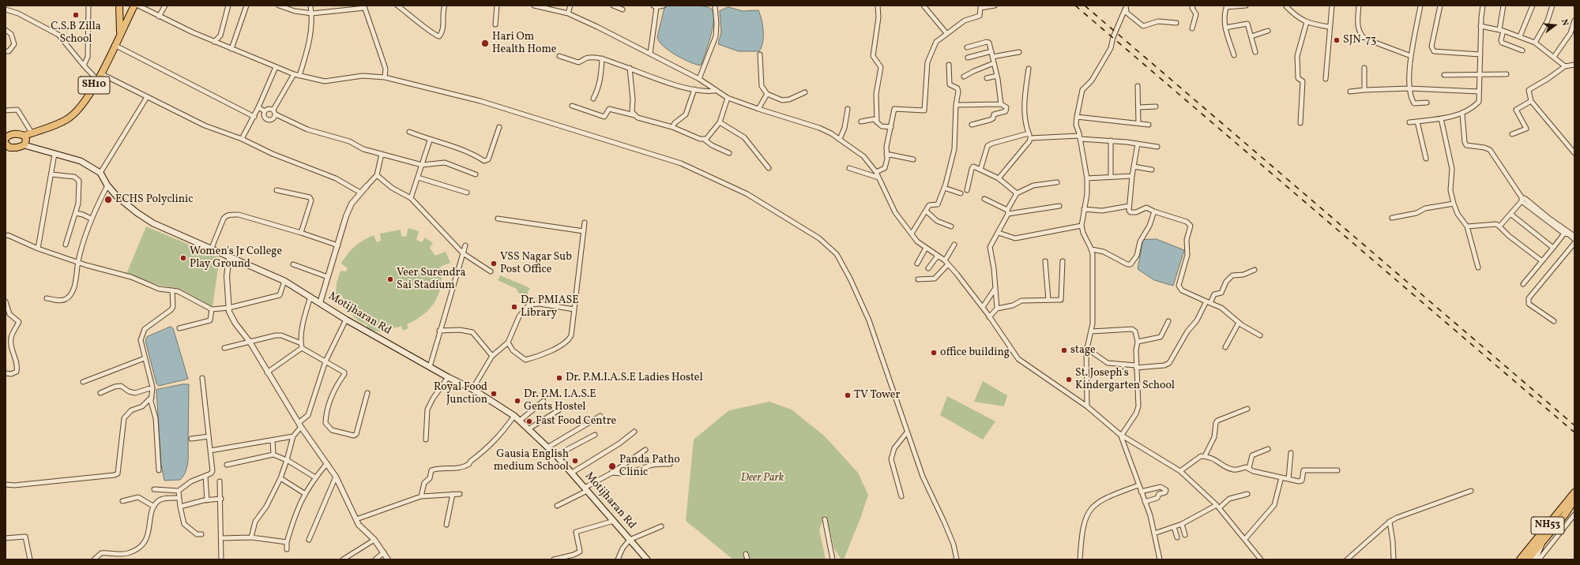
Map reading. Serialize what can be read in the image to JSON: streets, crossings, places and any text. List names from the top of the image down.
{
  "streets": {
    "main road": ["SH10", "Motijharan Rd", "NH53"]
  },
  "parks": ["Deer Park"],
  "places": [
    "C.S.B Zilla School",
    "SJN-73",
    "Hari Om Health Home",
    "ECHS Polyclinic",
    "Women's Jr College Play Ground",
    "VSS Nagar Sub Post Office",
    "Veer Surendra Sai Stadium",
    "Dr. PMIASE Library",
    "stage",
    "office building",
    "Dr. P.M.I.A.S.E Ladies Hostel",
    "St. Joseph's Kindergarten School",
    "Royal Food Junction",
    "TV Tower",
    "Dr. P.M. I.A.S.E Gents Hostel",
    "Fast Food Centre",
    "Gausia English medium School",
    "Panda Patho Clinic"
  ],
  "north": "right"
}
